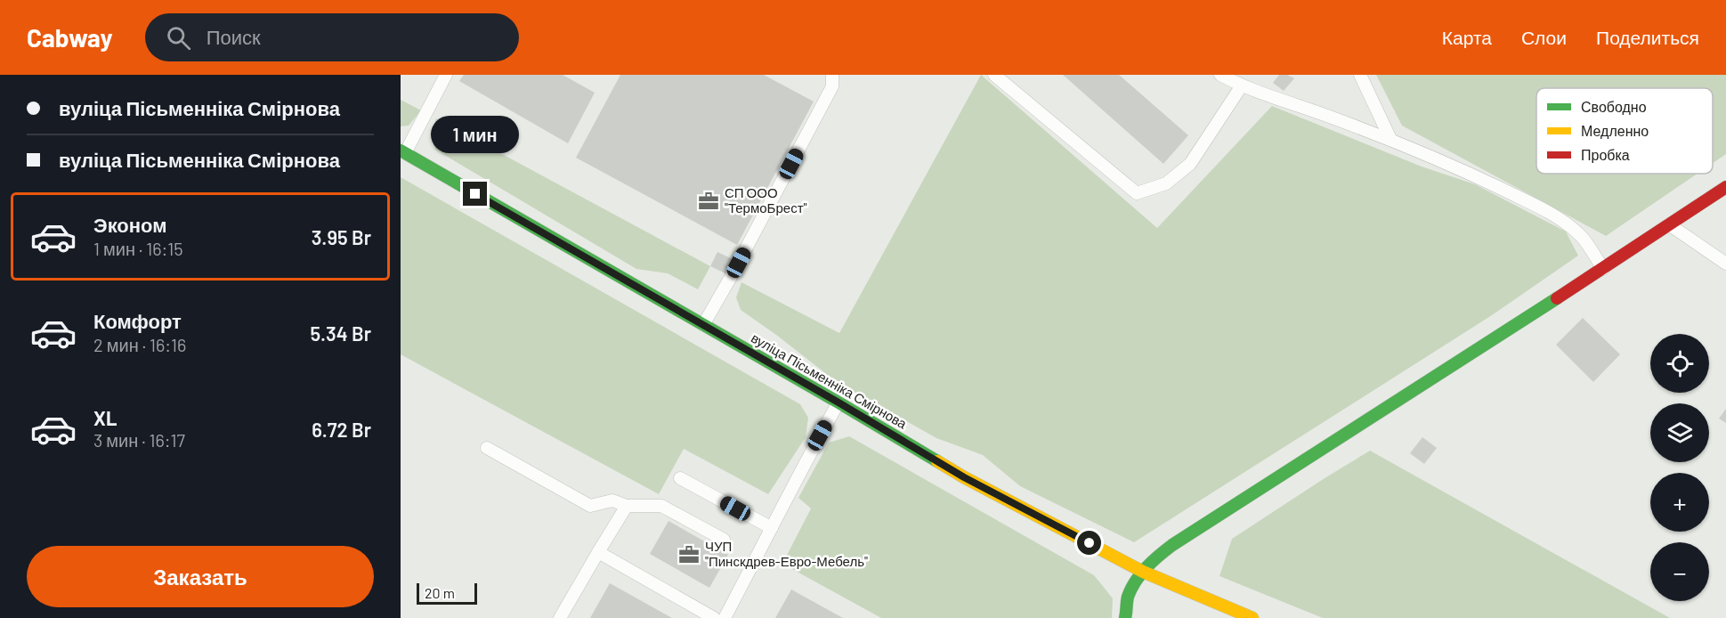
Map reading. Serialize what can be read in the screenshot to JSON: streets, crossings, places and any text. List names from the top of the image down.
{
  "streets": {
    "main road": ["вуліца Пісьменніка Смірнова"]
  },
  "places": {
    "office": ["СП ООО \"ТермоБрест\"", "ЧУП \"Пинскдрев-Евро-Мебель\""]
  },
  "legend": ["Свободно", "Медленно", "Пробка"],
  "scale_bar": "20 m",
  "page": {
    "header": "Cabway",
    "search": "Поиск",
    "nav": ["Карта", "Слои", "Поделиться"],
    "banner": ["вуліца Пісьменніка Смірнова", "вуліца Пісьменніка Смірнова"],
    "bubble": "1 мин",
    "list": [
      {
        "name": "Эконом",
        "note": "1 мин · 16:15",
        "value": "3.95 Br"
      },
      {
        "name": "Комфорт",
        "note": "2 мин · 16:16",
        "value": "5.34 Br"
      },
      {
        "name": "XL",
        "note": "3 мин · 16:17",
        "value": "6.72 Br"
      }
    ],
    "map_buttons": ["+", "−"],
    "buttons": "Заказать",
    "scale": "20 m"
  }
}
